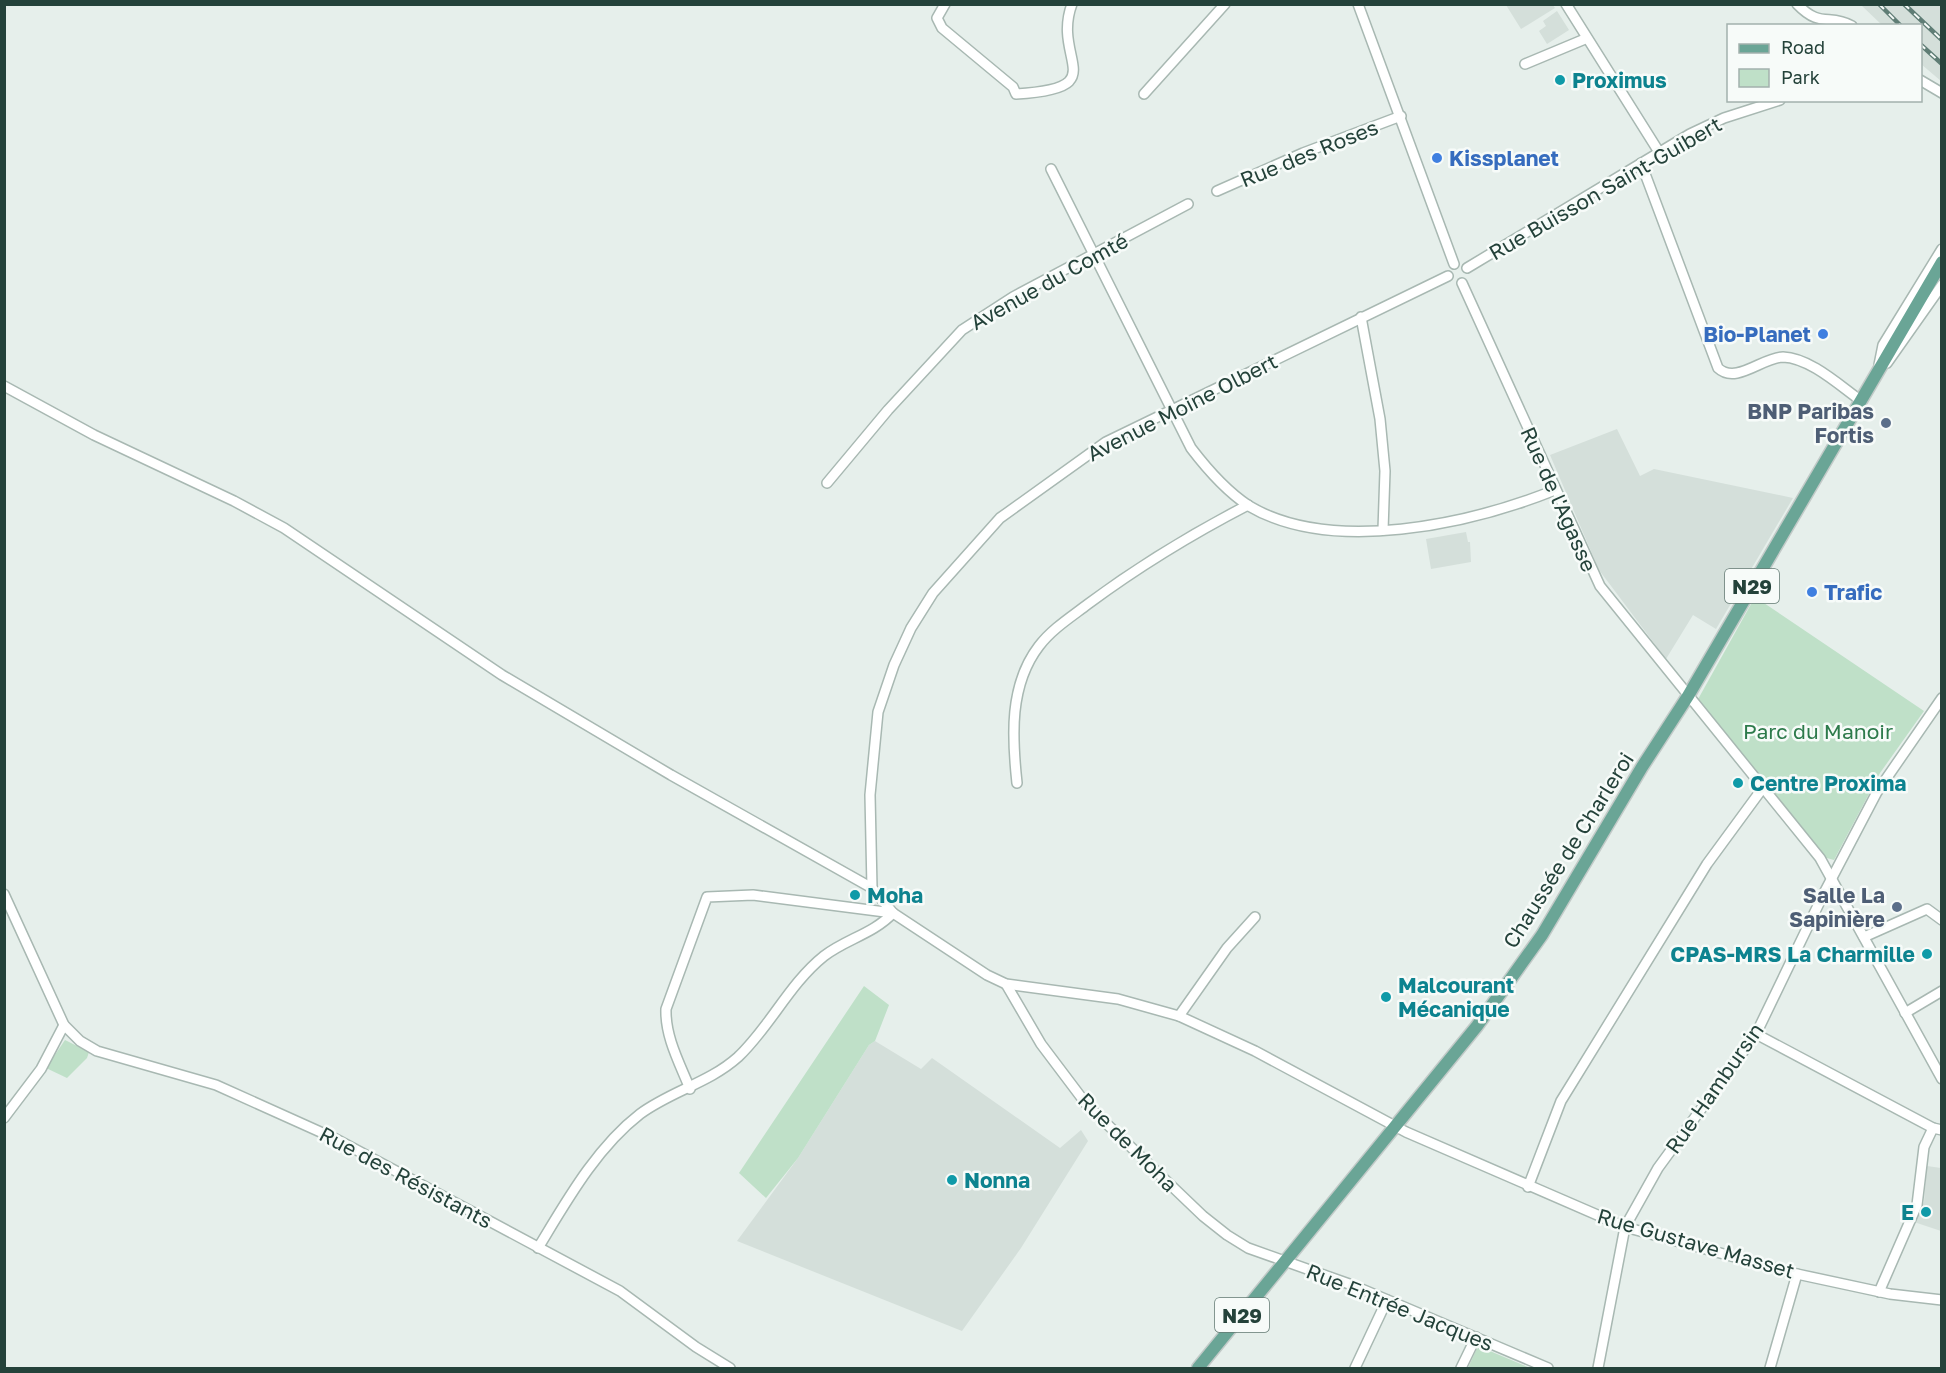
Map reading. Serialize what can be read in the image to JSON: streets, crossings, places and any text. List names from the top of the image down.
{
  "streets": {
    "main road": ["N29", "Chaussée de Charleroi"],
    "street": [
      "Rue des Roses",
      "Rue Buisson Saint-Guibert",
      "Avenue du Comté",
      "Avenue Moine Olbert",
      "Rue de l'Agasse",
      "Rue Hambursin",
      "Rue de Moha",
      "Rue des Résistants",
      "Rue Gustave Masset",
      "Rue Entrée Jacques"
    ]
  },
  "crossings": [
    ["Rue Buisson Saint-Guibert", "Avenue Moine Olbert"],
    ["Rue Buisson Saint-Guibert", "Rue de l'Agasse"],
    ["Avenue Moine Olbert", "Rue de l'Agasse"],
    ["Rue de l'Agasse", "Chaussée de Charleroi"],
    ["Rue de l'Agasse", "Rue Hambursin"],
    ["Chaussée de Charleroi", "Rue de Moha"],
    ["Chaussée de Charleroi", "Rue Gustave Masset"],
    ["Chaussée de Charleroi", "Rue Entrée Jacques"],
    ["Rue Hambursin", "Rue Gustave Masset"],
    ["Rue de Moha", "Rue Gustave Masset"],
    ["Rue de Moha", "Rue Entrée Jacques"]
  ],
  "parks": ["Parc du Manoir"],
  "places": [
    "Proximus",
    "Kissplanet",
    "Bio-Planet",
    "BNP Paribas Fortis",
    "Trafic",
    "Centre Proxima",
    "Moha",
    "Salle La Sapinière",
    "CPAS-MRS La Charmille",
    "Malcourant Mécanique",
    "Nonna",
    "E"
  ],
  "legend": ["Road", "Park"]
}
